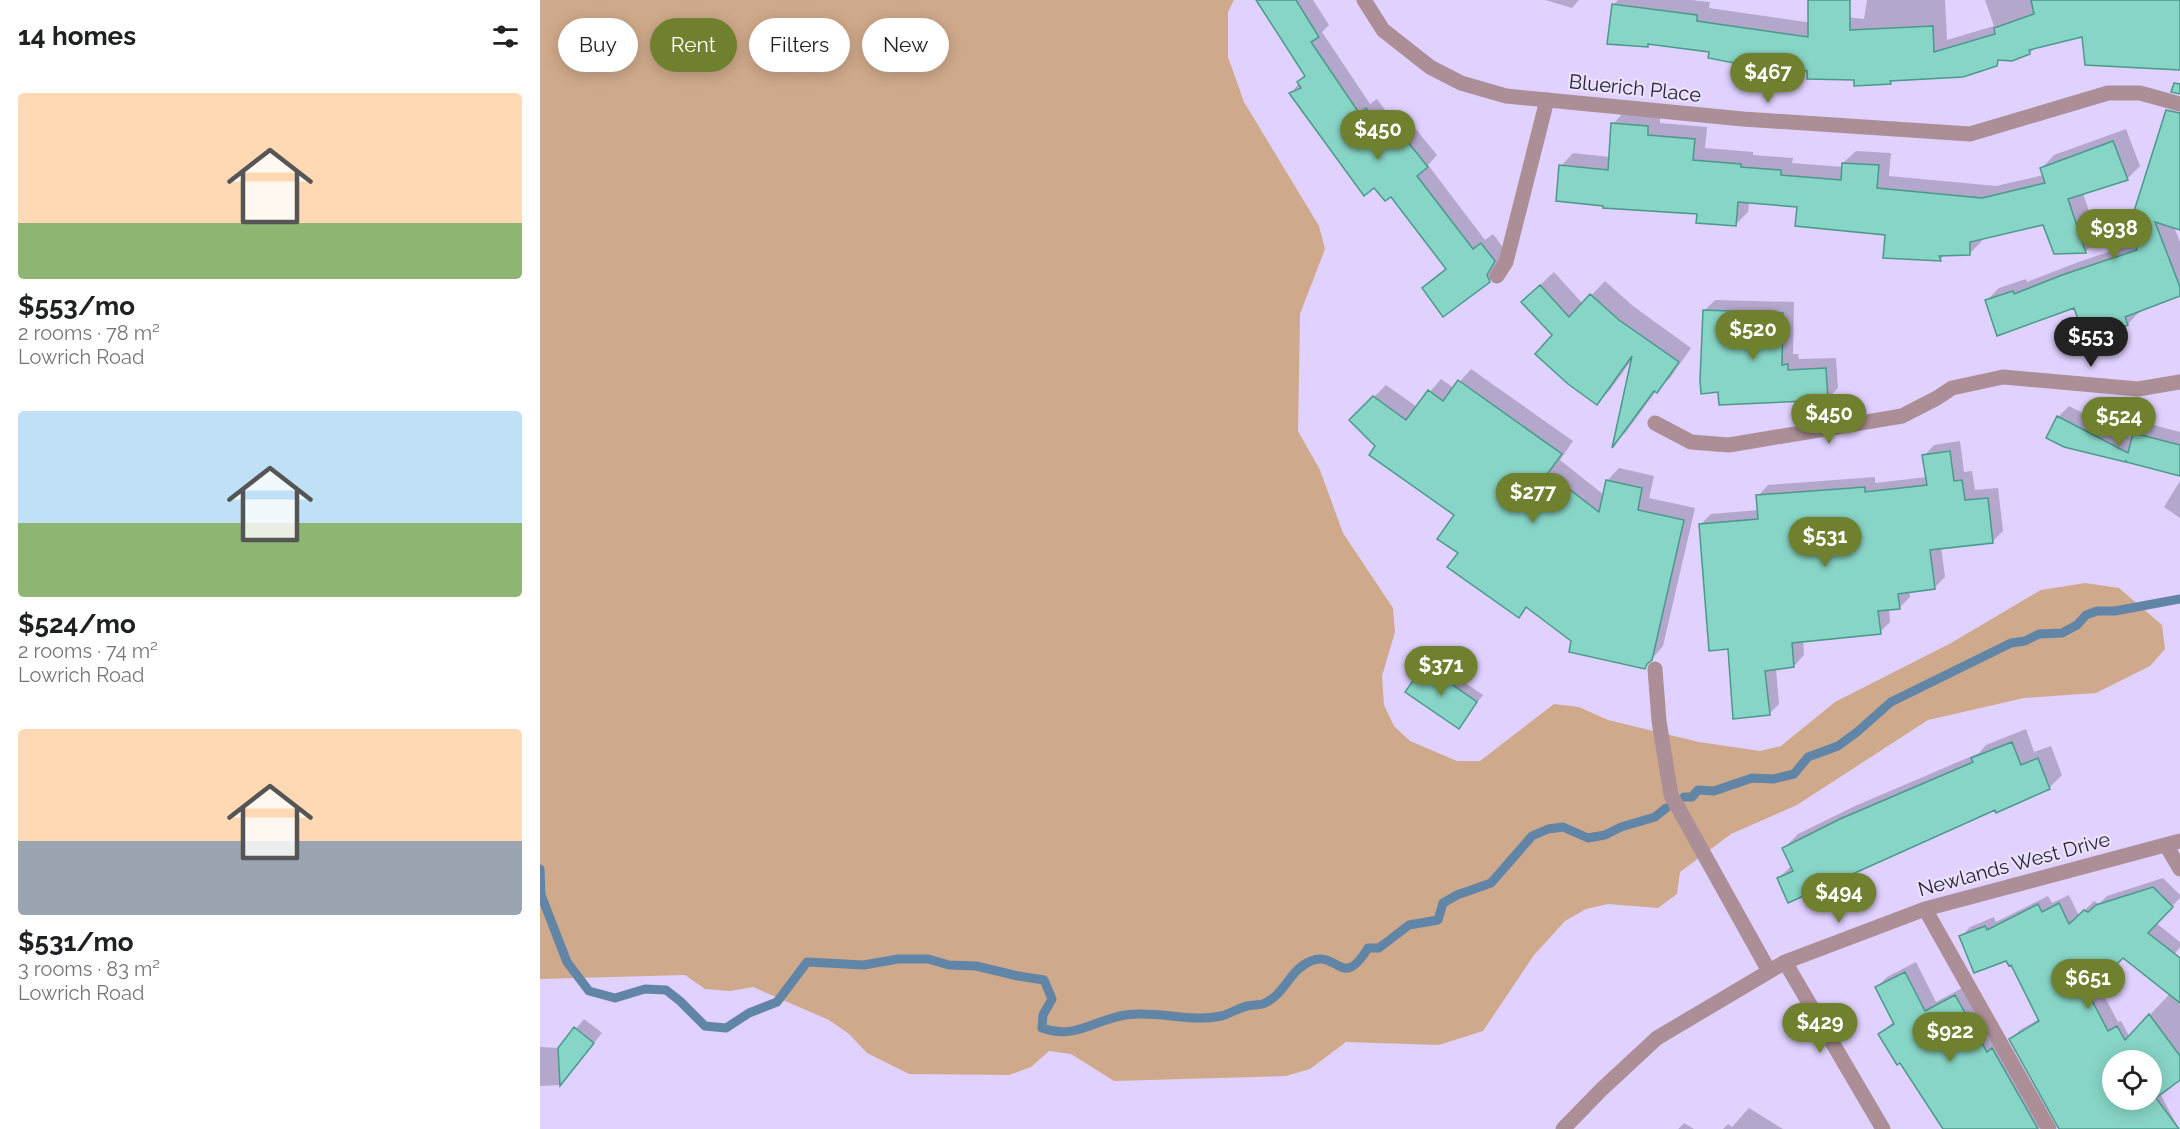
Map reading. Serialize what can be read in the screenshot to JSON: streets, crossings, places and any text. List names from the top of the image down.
{
  "streets": {
    "street": ["Bluerich Place", "Newlands West Drive"]
  },
  "page": {
    "heading": "14 homes",
    "chip": [
      "Buy",
      "Rent",
      "Filters",
      "New"
    ],
    "price": [
      "$467",
      "$450",
      "$938",
      "$520",
      "$553",
      "$450",
      "$524",
      "$277",
      "$531",
      "$371",
      "$494",
      "$651",
      "$429",
      "$922"
    ],
    "list": [
      {
        "name": "$553/mo",
        "note": "2 rooms · 78 m² · Lowrich Road"
      },
      {
        "name": "$524/mo",
        "note": "2 rooms · 74 m² · Lowrich Road"
      },
      {
        "name": "$531/mo",
        "note": "3 rooms · 83 m² · Lowrich Road"
      }
    ]
  }
}
